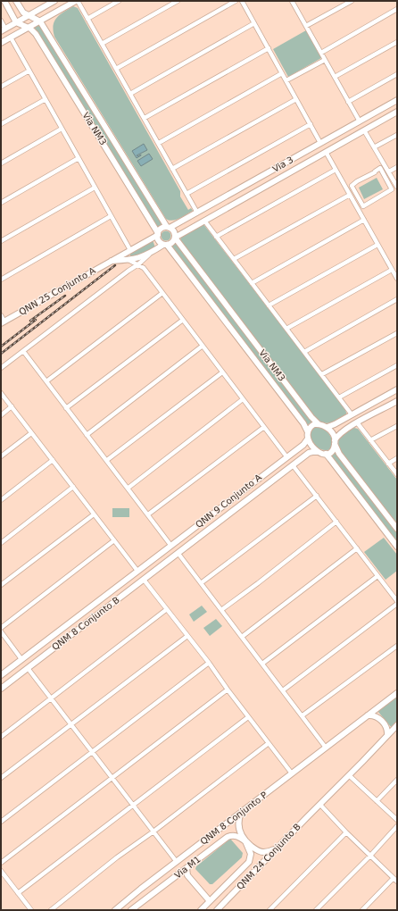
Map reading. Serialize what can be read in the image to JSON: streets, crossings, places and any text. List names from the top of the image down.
{
  "streets": {
    "main road": [
      "Via NM3",
      "Via 3",
      "QNN 25 Conjunto A",
      "QNN 9 Conjunto A",
      "QNM 8 Conjunto B",
      "QNM 8 Conjunto P",
      "QNM 24 Conjunto B",
      "Via M1"
    ]
  },
  "crossings": [
    ["Via NM3", "Via 3"],
    ["Via NM3", "QNN 25 Conjunto A"],
    ["Via NM3", "QNN 9 Conjunto A"],
    ["Via 3", "QNN 25 Conjunto A"]
  ]
}
